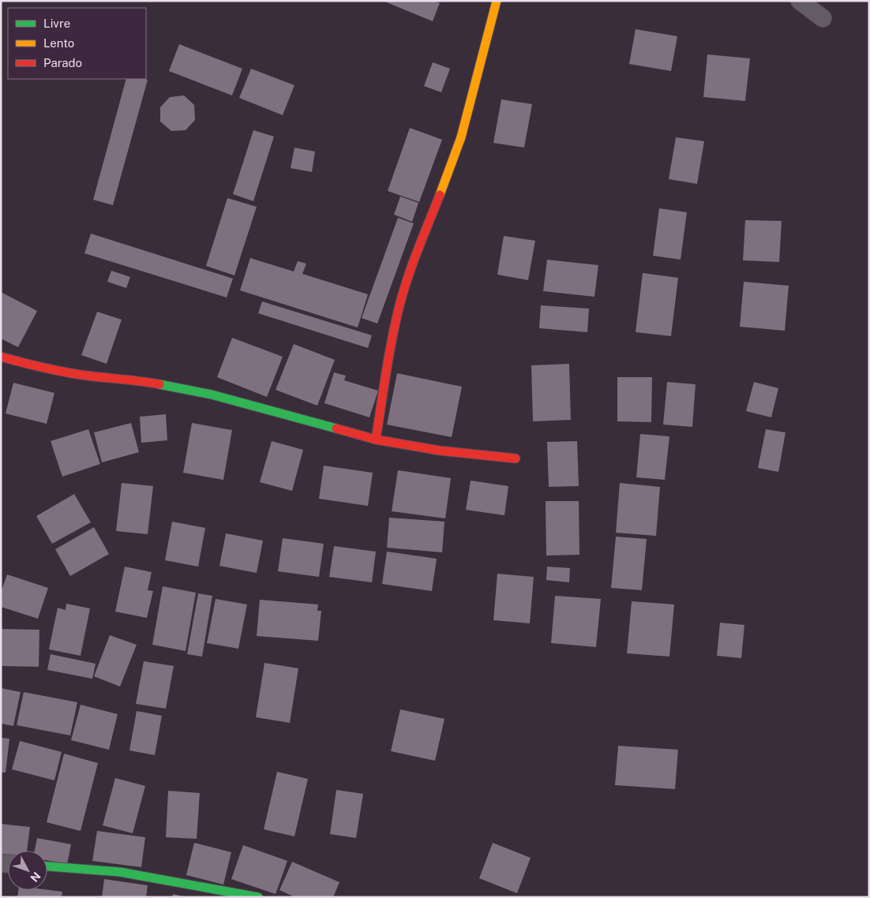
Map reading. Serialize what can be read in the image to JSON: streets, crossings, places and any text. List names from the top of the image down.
{
  "legend": ["Livre", "Lento", "Parado"],
  "north": "bottom right"
}
